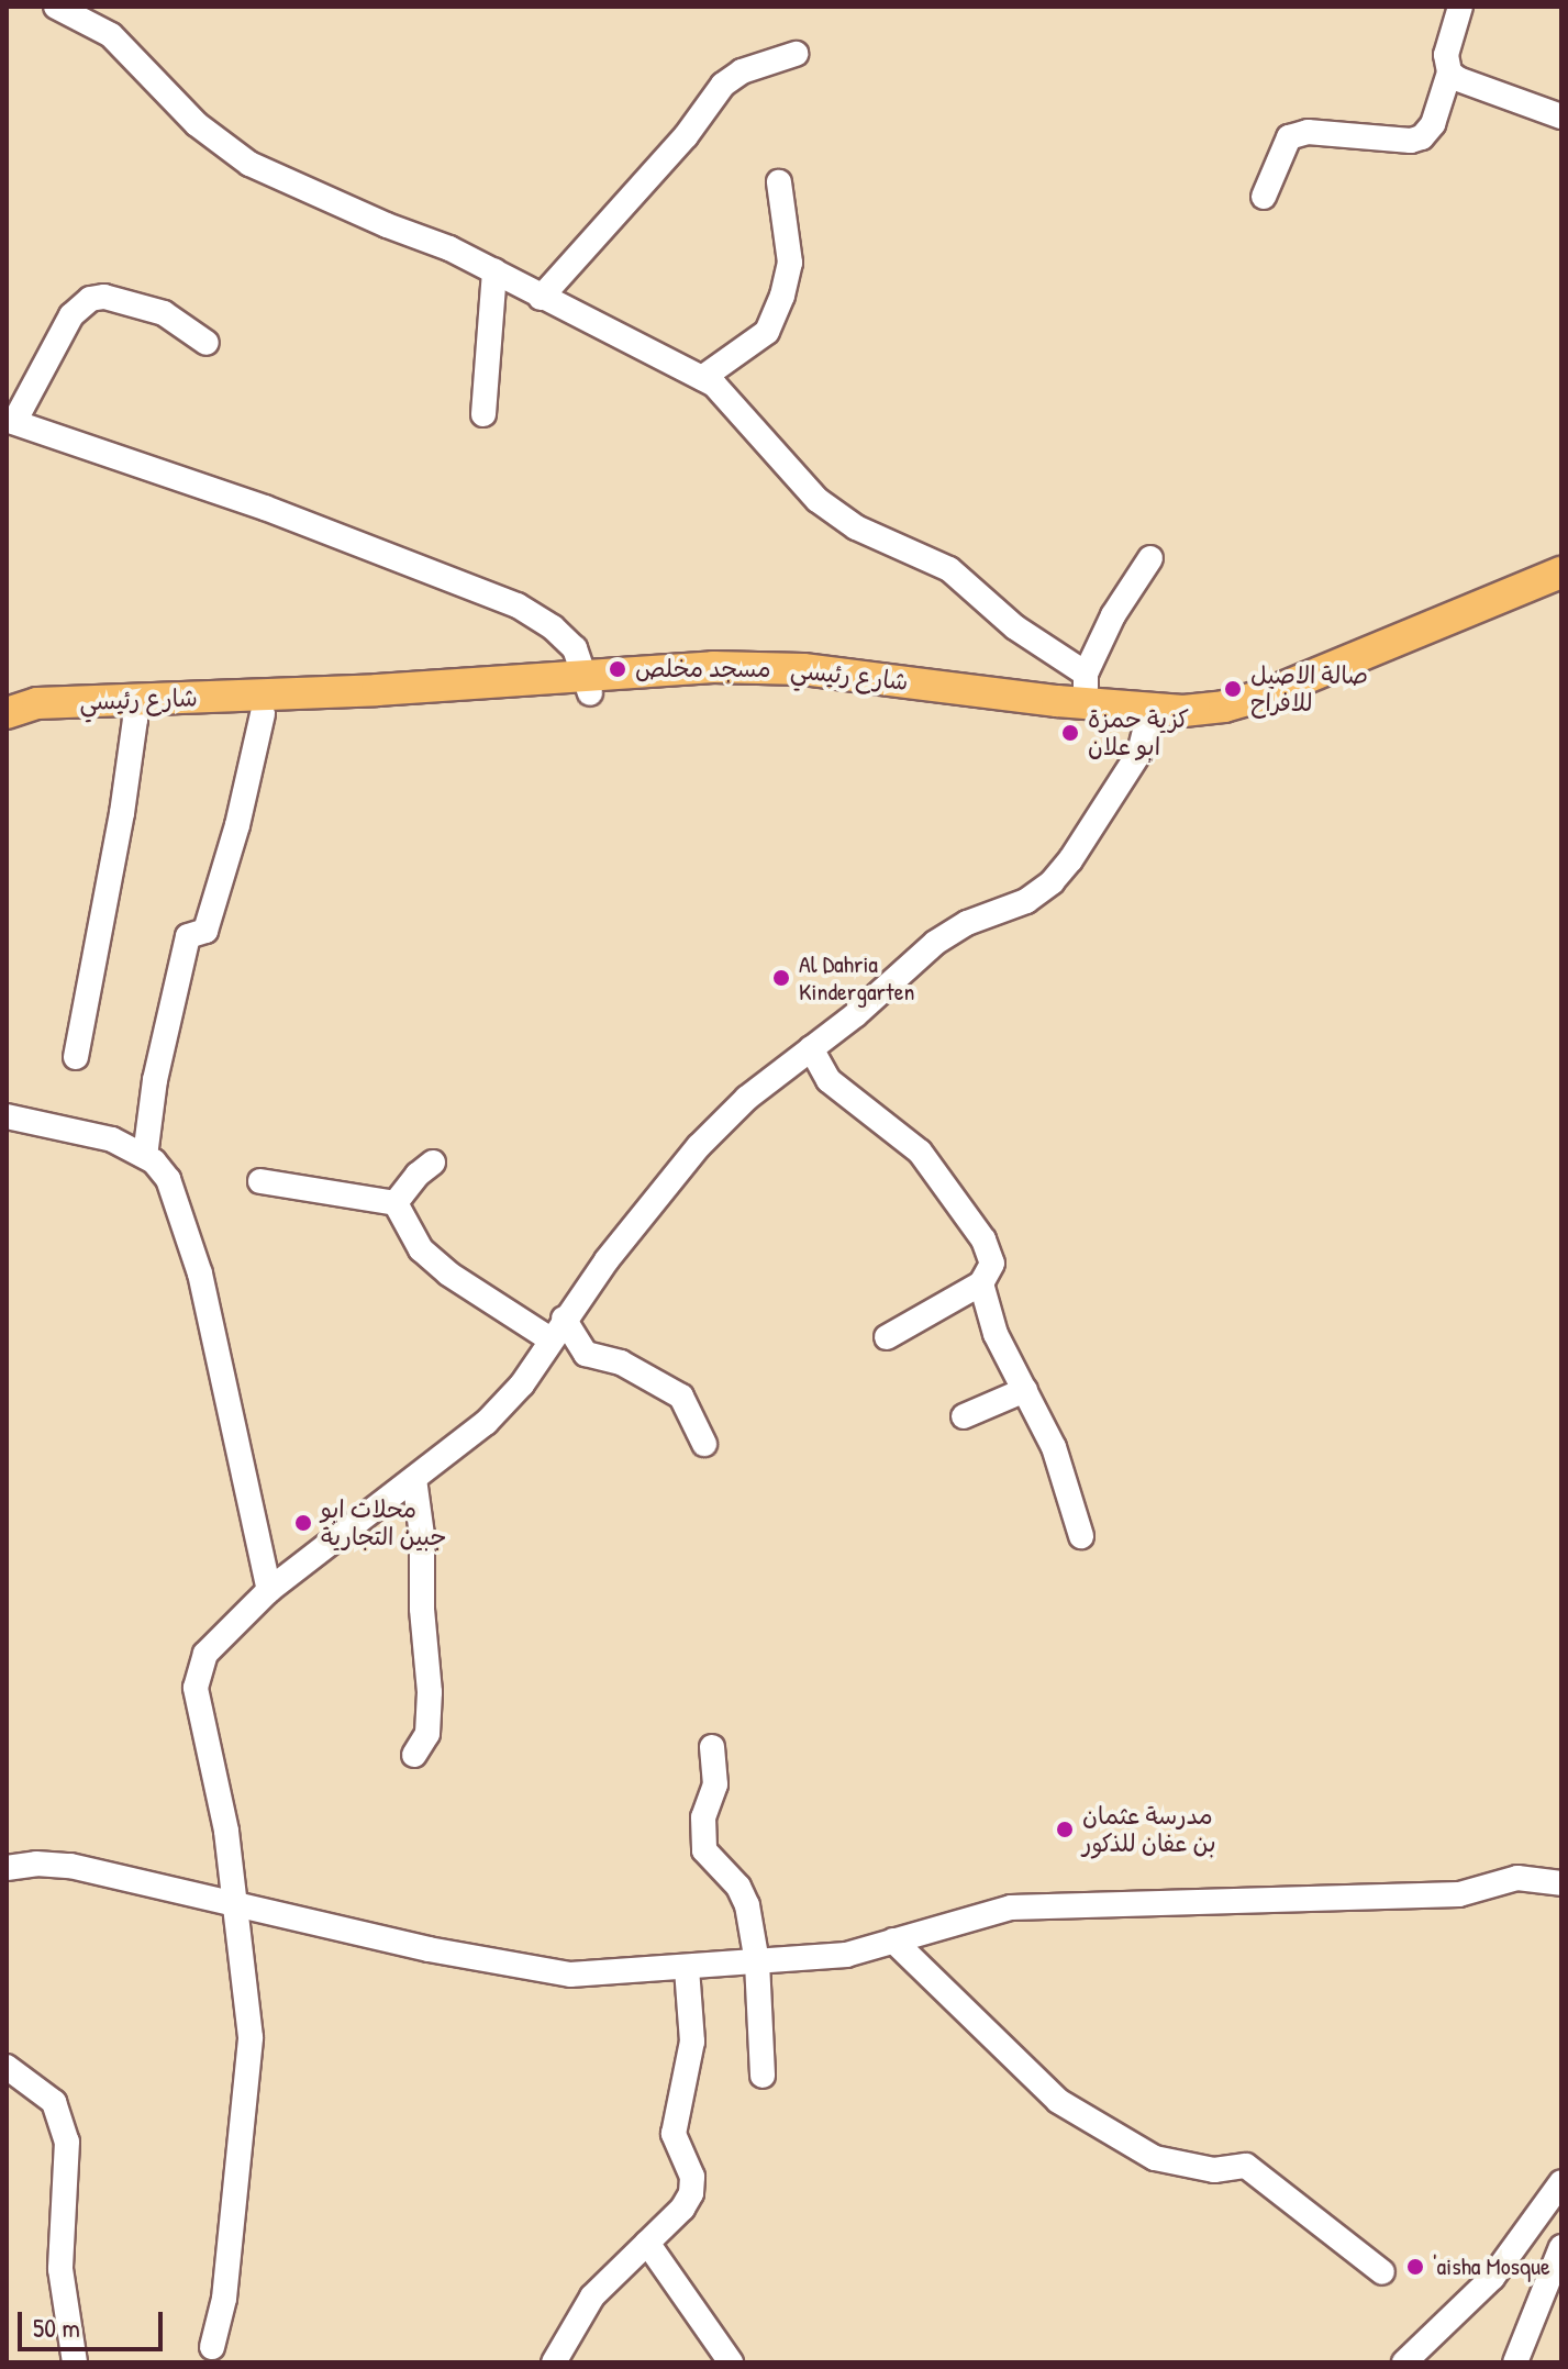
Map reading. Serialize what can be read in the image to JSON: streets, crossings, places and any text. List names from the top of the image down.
{
  "streets": {
    "main road": ["شارع رئيسي"]
  },
  "places": [
    "مسجد مخلص",
    "صالة الاصيل للافراح",
    "كزية حمزة ابو علان",
    "Al Dahria Kindergarten",
    "محلات ابو جبين التجارية",
    "مدرسة عثمان بن عفان للذكور",
    "'aisha Mosque"
  ],
  "scale_bar": "50 m"
}
